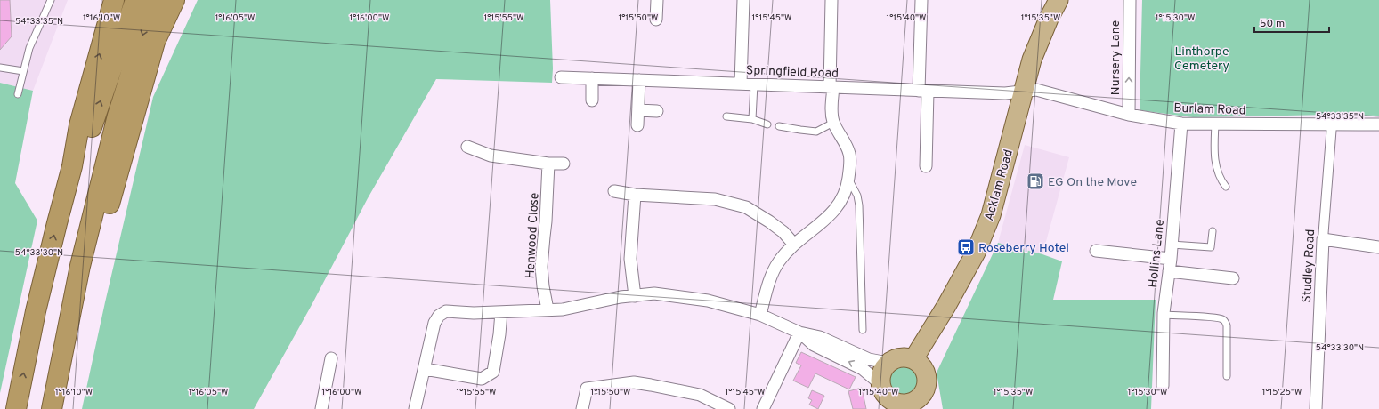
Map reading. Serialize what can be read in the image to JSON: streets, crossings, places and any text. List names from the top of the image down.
{
  "streets": {
    "main road": ["Acklam Road"],
    "street": [
      "Nursery Lane",
      "Springfield Road",
      "Burlam Road",
      "Henwood Close",
      "Hollins Lane",
      "Studley Road"
    ]
  },
  "crossings": [
    ["Nursery Lane", "Burlam Road"],
    ["Springfield Road", "Burlam Road"],
    ["Springfield Road", "Acklam Road"],
    ["Burlam Road", "Acklam Road"],
    ["Burlam Road", "Hollins Lane"],
    ["Burlam Road", "Studley Road"]
  ],
  "one_way": ["Nursery Lane"],
  "parks": ["Linthorpe Cemetery"],
  "places": {
    "fuel station": ["EG On the Move"],
    "bus stop": ["Roseberry Hotel"]
  },
  "scale_bar": "50 m",
  "coordinates": [
    "1°16'10\"W",
    "1°16'05\"W",
    "1°16'00\"W",
    "1°15'55\"W",
    "1°15'50\"W",
    "1°15'45\"W",
    "1°15'40\"W",
    "1°15'35\"W",
    "1°15'30\"W",
    "54°33'35\"N",
    "54°33'30\"N",
    "1°15'25\"W"
  ]
}
